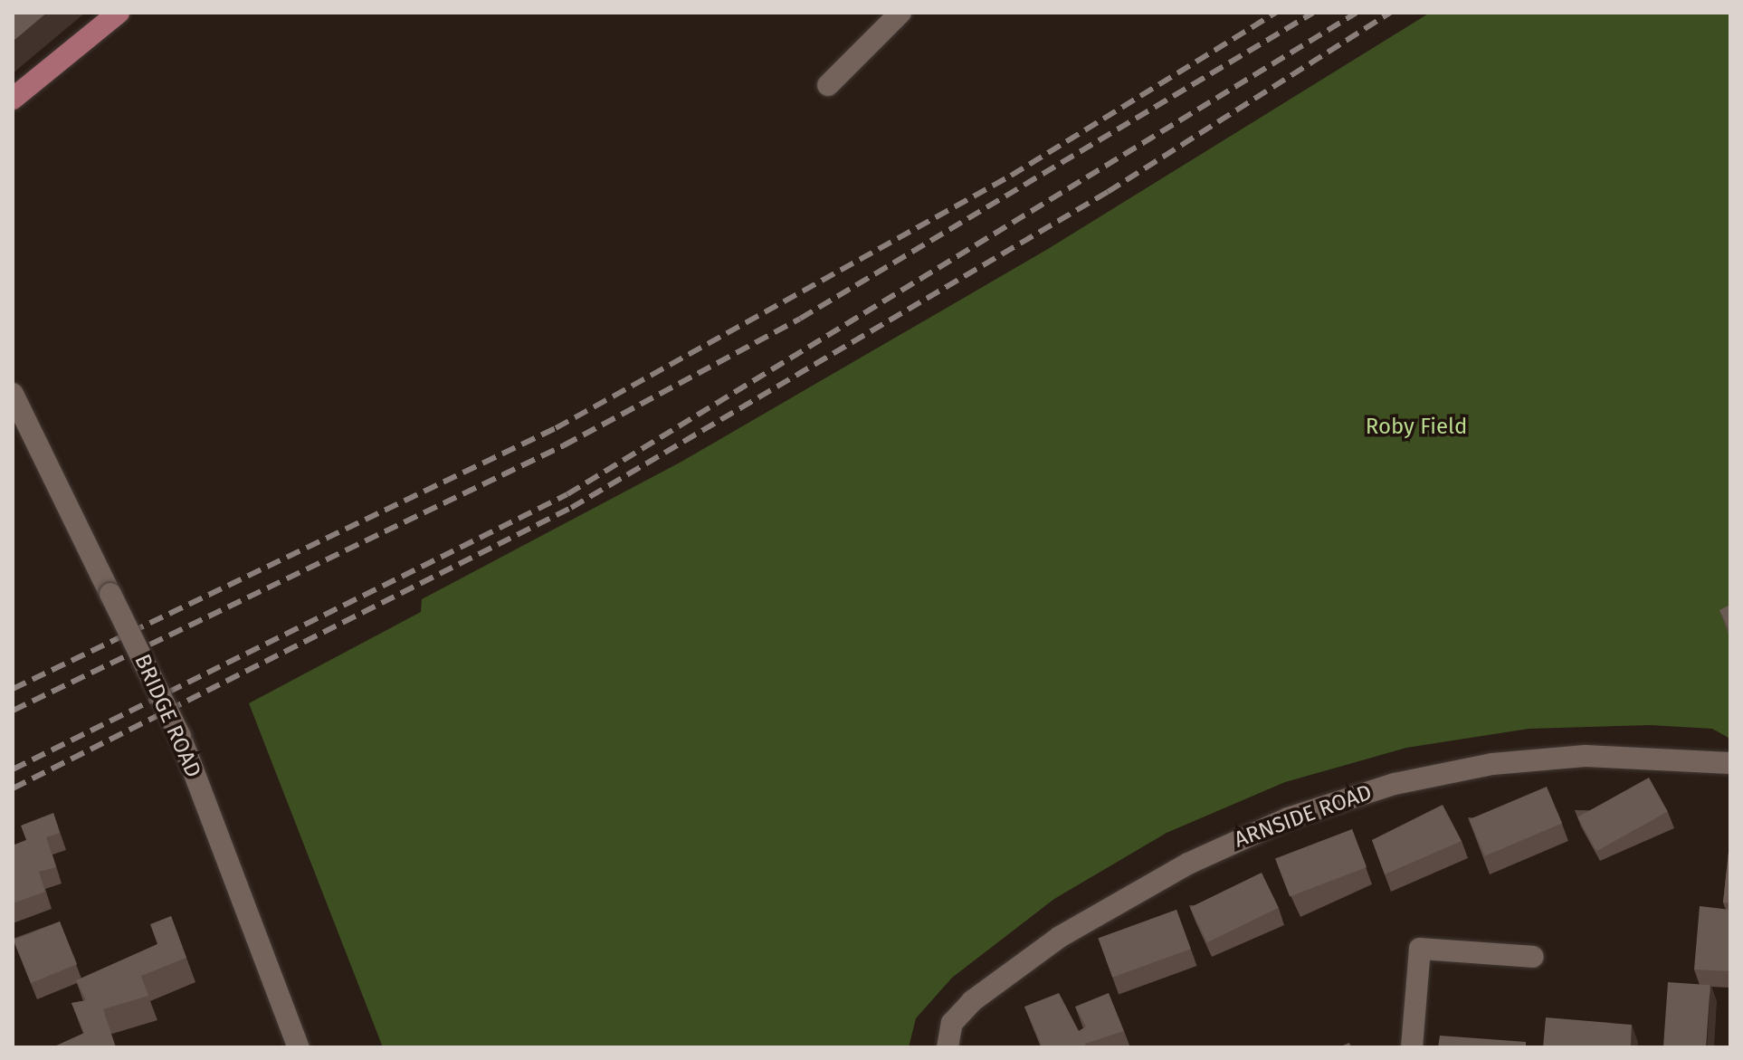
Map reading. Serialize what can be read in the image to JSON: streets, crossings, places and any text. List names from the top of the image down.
{
  "streets": {
    "street": ["BRIDGE ROAD", "ARNSIDE ROAD"]
  },
  "parks": ["Roby Field"]
}
